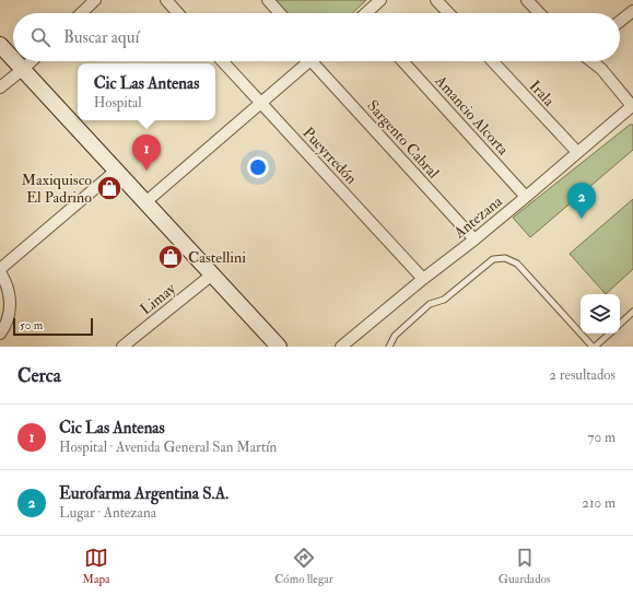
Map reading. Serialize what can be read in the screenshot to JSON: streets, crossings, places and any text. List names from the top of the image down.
{
  "streets": {
    "street": [
      "Irala",
      "Amancio Alcorta",
      "Sargento Cabral",
      "Pueyrredón",
      "Antezana",
      "Limay"
    ]
  },
  "crossings": [
    ["Irala", "Antezana"],
    ["Amancio Alcorta", "Antezana"],
    ["Sargento Cabral", "Antezana"],
    ["Pueyrredón", "Antezana"]
  ],
  "places": {
    "shop": ["Maxiquisco El Padrino", "Castellini"]
  },
  "scale_bar": "50 m",
  "page": {
    "search": "Buscar aquí",
    "popup": ["Cic Las Antenas", "Hospital"],
    "pins": ["1", "2"],
    "scale": "50 m",
    "heading": ["Cerca", "2 resultados"],
    "list": [
      {
        "mark": "1",
        "name": "Cic Las Antenas",
        "note": "Hospital · Avenida General San Martín",
        "value": "70 m"
      },
      {
        "mark": "2",
        "name": "Eurofarma Argentina S.A.",
        "note": "Lugar · Antezana",
        "value": "210 m"
      }
    ],
    "nav": ["Mapa", "Cómo llegar", "Guardados"]
  }
}
